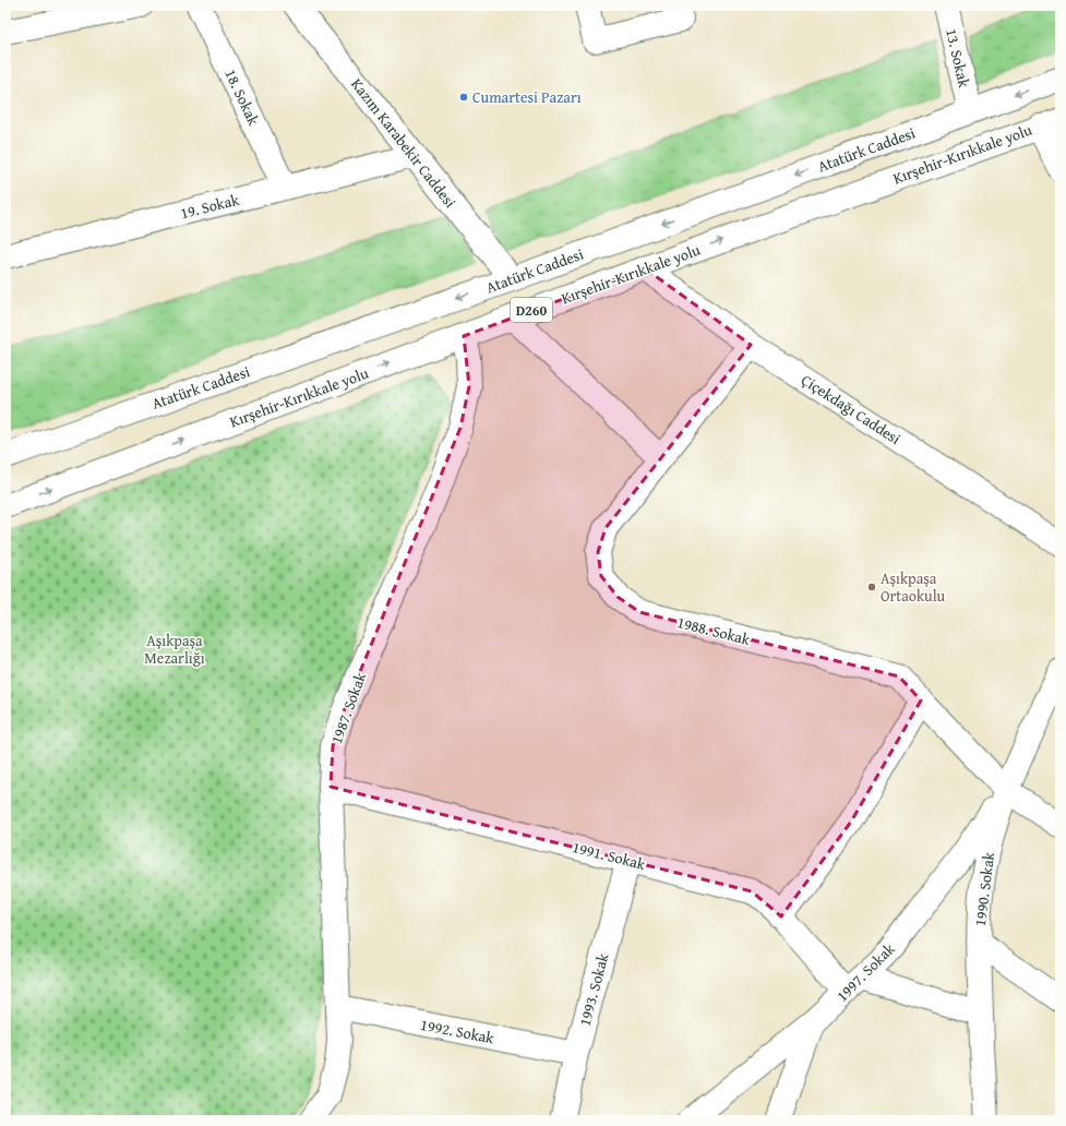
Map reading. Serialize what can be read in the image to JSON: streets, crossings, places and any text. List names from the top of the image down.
{
  "streets": {
    "main road": [
      "13. Sokak",
      "18. Sokak",
      "Kazım Karabekir Caddesi",
      "Atatürk Caddesi",
      "Kırşehir-Kırıkkale yolu",
      "19. Sokak",
      "D260",
      "Çiçekdağı Caddesi",
      "1988. Sokak",
      "1987. Sokak",
      "1991. Sokak",
      "1990. Sokak",
      "1997. Sokak",
      "1993. Sokak",
      "1992. Sokak"
    ]
  },
  "crossings": [
    ["13. Sokak", "Atatürk Caddesi"],
    ["18. Sokak", "19. Sokak"],
    ["Kazım Karabekir Caddesi", "Atatürk Caddesi"],
    ["Kazım Karabekir Caddesi", "19. Sokak"],
    ["Kırşehir-Kırıkkale yolu", "Çiçekdağı Caddesi"],
    ["Kırşehir-Kırıkkale yolu", "1987. Sokak"],
    ["Çiçekdağı Caddesi", "1988. Sokak"],
    ["1988. Sokak", "1990. Sokak"],
    ["1988. Sokak", "1997. Sokak"],
    ["1987. Sokak", "1991. Sokak"],
    ["1987. Sokak", "1992. Sokak"],
    ["1991. Sokak", "1997. Sokak"],
    ["1991. Sokak", "1993. Sokak"],
    ["1990. Sokak", "1997. Sokak"],
    ["1993. Sokak", "1992. Sokak"]
  ],
  "one_way": ["Atatürk Caddesi", "Kırşehir-Kırıkkale yolu"],
  "parks": ["Aşıkpaşa Mezarlığı"],
  "places": ["Cumartesi Pazarı", "Aşıkpaşa Ortaokulu"]
}
